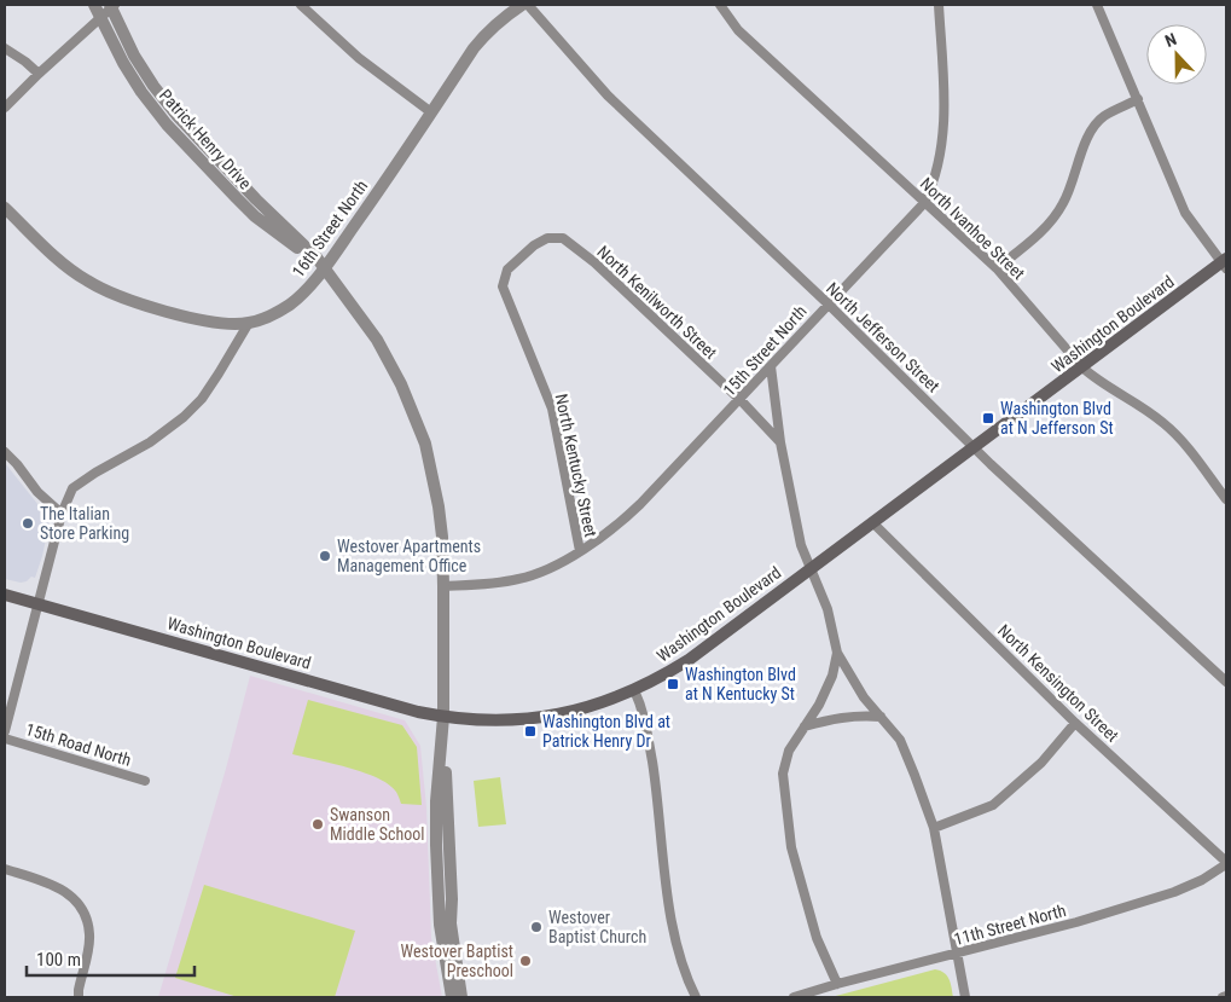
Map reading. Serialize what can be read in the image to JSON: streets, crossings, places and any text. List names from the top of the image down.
{
  "streets": {
    "main road": ["Washington Boulevard"],
    "street": [
      "Patrick Henry Drive",
      "16th Street North",
      "North Ivanhoe Street",
      "North Kenilworth Street",
      "North Jefferson Street",
      "15th Street North",
      "North Kentucky Street",
      "North Kensington Street",
      "15th Road North",
      "11th Street North"
    ]
  },
  "crossings": [
    ["Patrick Henry Drive", "16th Street North"],
    ["Patrick Henry Drive", "Washington Boulevard"],
    ["Patrick Henry Drive", "15th Street North"],
    ["North Ivanhoe Street", "Washington Boulevard"],
    ["North Ivanhoe Street", "15th Street North"],
    ["North Kenilworth Street", "15th Street North"],
    ["North Kenilworth Street", "North Kentucky Street"],
    ["Washington Boulevard", "North Jefferson Street"],
    ["Washington Boulevard", "North Kensington Street"],
    ["North Jefferson Street", "15th Street North"],
    ["15th Street North", "North Kentucky Street"],
    ["North Kensington Street", "11th Street North"]
  ],
  "places": {
    "transit": ["Washington Blvd at N Jefferson St", "Washington Blvd at N Kentucky St", "Washington Blvd at Patrick Henry Dr"],
    "other": [
      "The Italian Store Parking",
      "Westover Apartments Management Office",
      "Swanson Middle School",
      "Westover Baptist Church",
      "Westover Baptist Preschool"
    ]
  },
  "scale_bar": "100 m",
  "north": "top"
}
